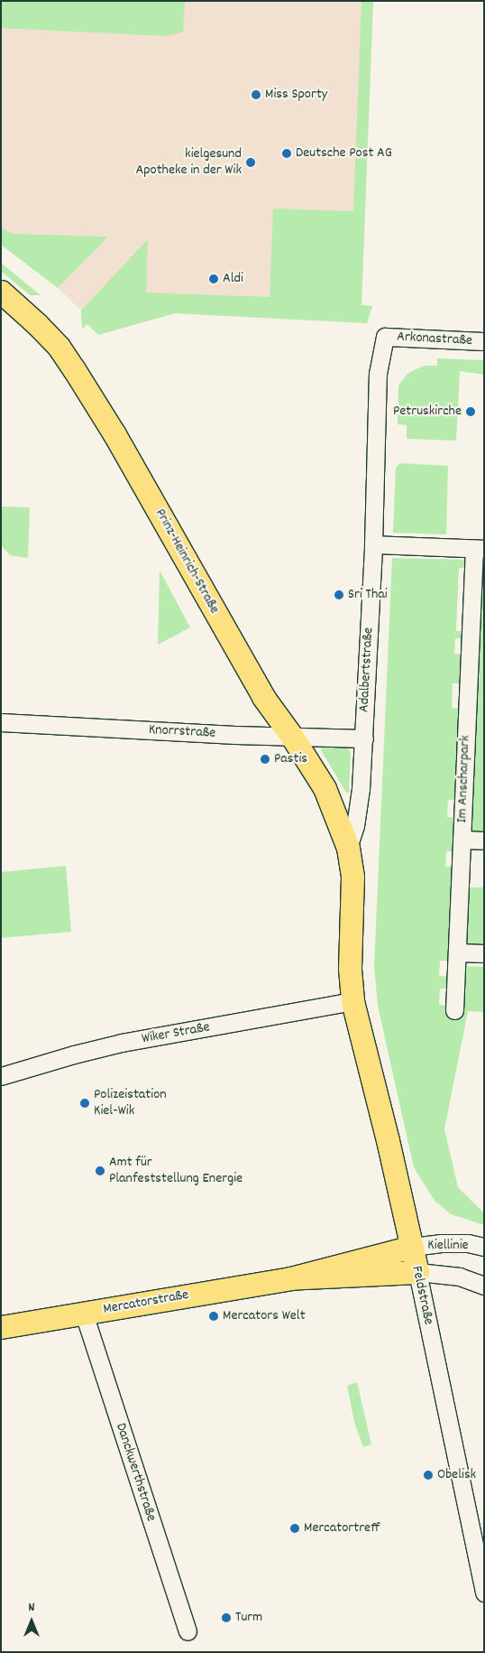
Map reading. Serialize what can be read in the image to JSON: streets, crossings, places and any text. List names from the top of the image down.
{
  "streets": {
    "main road": [
      "Prinz-Heinrich-Straße",
      "Adalbertstraße",
      "Feldstraße",
      "Mercatorstraße"
    ],
    "street": [
      "Arkonastraße",
      "Knorrstraße",
      "Im Anscharpark",
      "Wiker Straße",
      "Kiellinie",
      "Danckwerthstraße"
    ]
  },
  "crossings": [
    ["Arkonastraße", "Adalbertstraße"],
    ["Prinz-Heinrich-Straße", "Adalbertstraße"],
    ["Prinz-Heinrich-Straße", "Knorrstraße"],
    ["Adalbertstraße", "Knorrstraße"],
    ["Adalbertstraße", "Wiker Straße"],
    ["Adalbertstraße", "Feldstraße"],
    ["Wiker Straße", "Feldstraße"],
    ["Kiellinie", "Feldstraße"],
    ["Kiellinie", "Mercatorstraße"],
    ["Feldstraße", "Mercatorstraße"],
    ["Mercatorstraße", "Danckwerthstraße"]
  ],
  "places": [
    "Miss Sporty",
    "Deutsche Post AG",
    "kielgesund Apotheke in der Wik",
    "Aldi",
    "Petruskirche",
    "Sri Thai",
    "Pastis",
    "Polizeistation Kiel-Wik",
    "Amt für Planfeststellung Energie",
    "Mercators Welt",
    "Obelisk",
    "Mercatortreff",
    "Turm"
  ],
  "north": "top"
}
